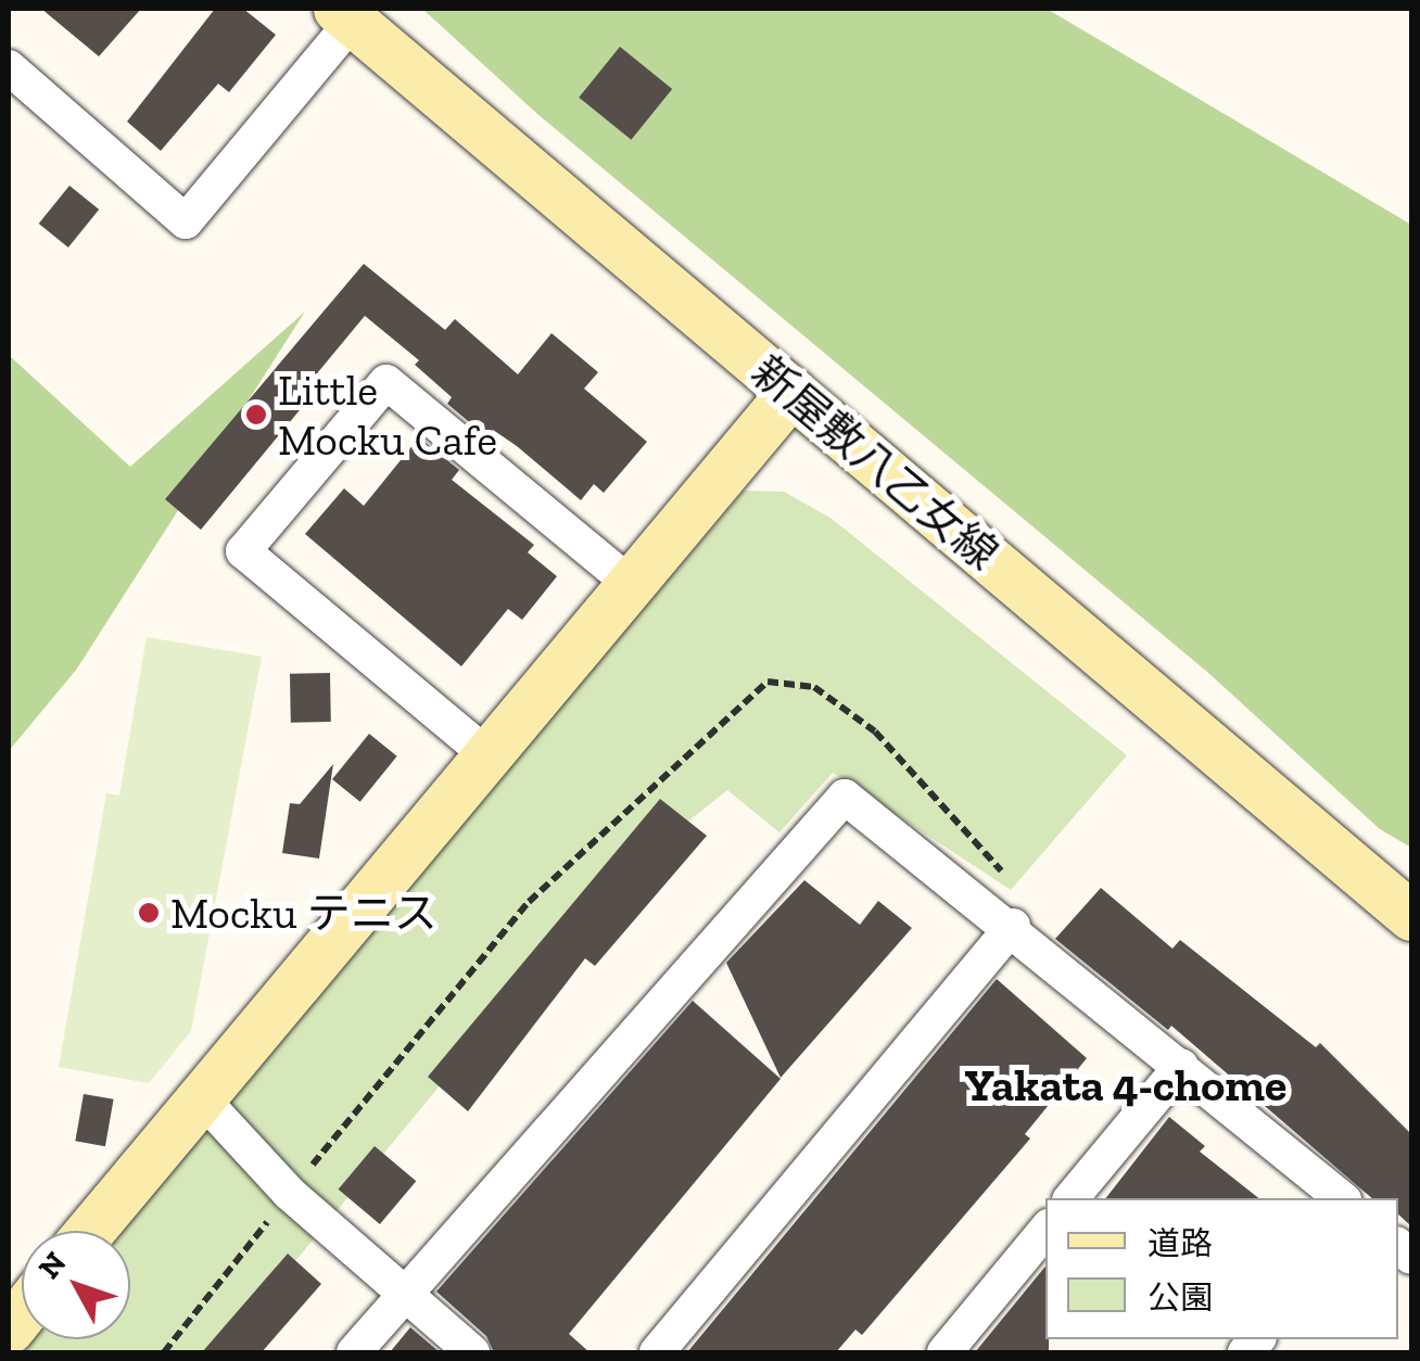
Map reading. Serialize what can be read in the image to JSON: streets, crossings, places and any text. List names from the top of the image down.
{
  "streets": {
    "street": ["新屋敷八乙女線"]
  },
  "districts": ["Yakata 4-chome"],
  "places": ["Little Mocku Cafe", "Mocku テニス"],
  "legend": ["道路", "公園"],
  "north": "top left"
}
